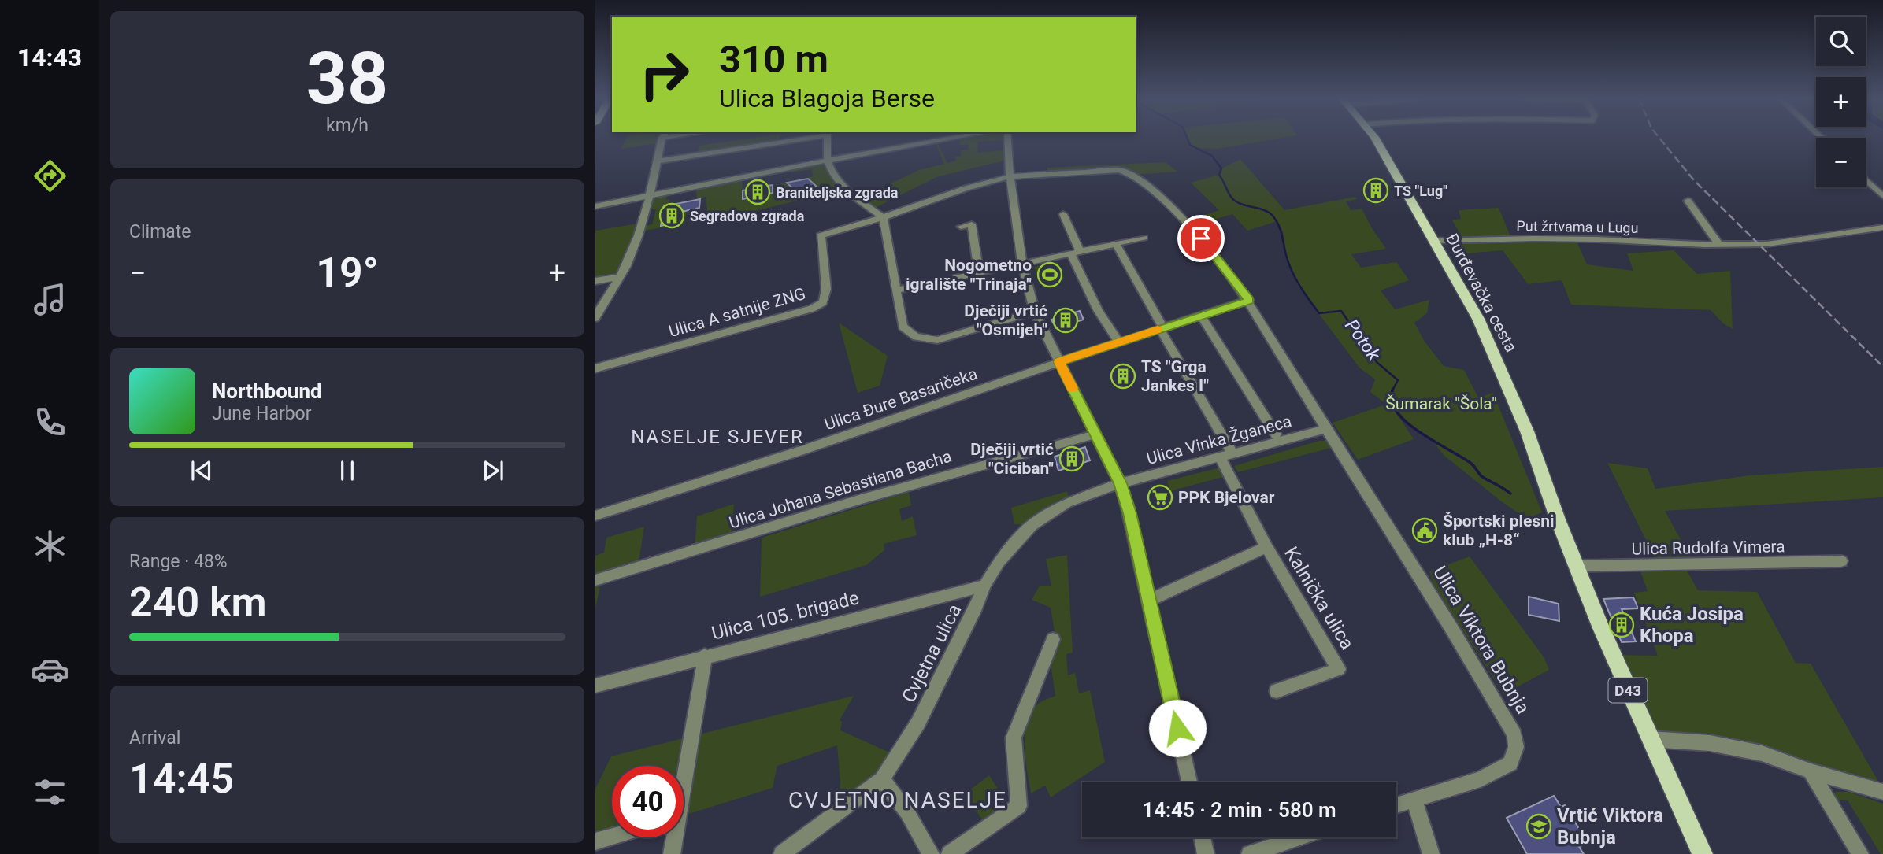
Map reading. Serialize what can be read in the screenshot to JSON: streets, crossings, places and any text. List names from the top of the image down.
{
  "streets": {
    "main road": ["Đurđevačka cesta", "D43"],
    "street": [
      "Put žrtvama u Lugu",
      "Ulica A satnije ZNG",
      "Ulica Đure Basaričeka",
      "Ulica Vinka Žganeca",
      "Ulica Johana Sebastiana Bacha",
      "Ulica Rudolfa Vimera",
      "Kalnička ulica",
      "Ulica 105. brigade",
      "Ulica Viktora Bubnja",
      "Cvjetna ulica"
    ]
  },
  "crossings": [
    ["Put žrtvama u Lugu", "Đurđevačka cesta"],
    ["Đurđevačka cesta", "Ulica Rudolfa Vimera"],
    ["Đurđevačka cesta", "D43"],
    ["Ulica Đure Basaričeka", "Kalnička ulica"],
    ["Ulica Vinka Žganeca", "Kalnička ulica"],
    ["Ulica Vinka Žganeca", "Ulica Viktora Bubnja"],
    ["Ulica Vinka Žganeca", "Cvjetna ulica"],
    ["Ulica Rudolfa Vimera", "D43"],
    ["Ulica 105. brigade", "Cvjetna ulica"]
  ],
  "districts": ["NASELJE SJEVER", "CVJETNO NASELJE"],
  "water": ["Potok"],
  "parks": ["Šumarak \"Šola\""],
  "places": {
    "building": [
      "TS \"Lug\"",
      "Braniteljska zgrada",
      "Segradova zgrada",
      "Dječiji vrtić \"Osmijeh\"",
      "TS \"Grga Jankes I\"",
      "Dječiji vrtić \"Ciciban\"",
      "Kuća Josipa Khopa"
    ],
    "sports": ["Nogometno igralište \"Trinaja\""],
    "supermarket": ["PPK Bjelovar"],
    "public building": ["Športski plesni klub „H-8“"],
    "school or university": ["Vrtić Viktora Bubnja"]
  },
  "page": {
    "tabs": "14:43",
    "tile": [
      ["38", "km/h"],
      "Climate",
      ["Range · 48%", "240 km"],
      ["Arrival", "14:45"]
    ],
    "map_buttons": ["+", "−"],
    "turn": ["310 m", "Ulica Blagoja Berse"],
    "heat": ["−", "19°", "+"],
    "song": ["Northbound", "June Harbor"],
    "limit": "40",
    "trip": "14:45 · 2 min · 580 m"
  }
}
